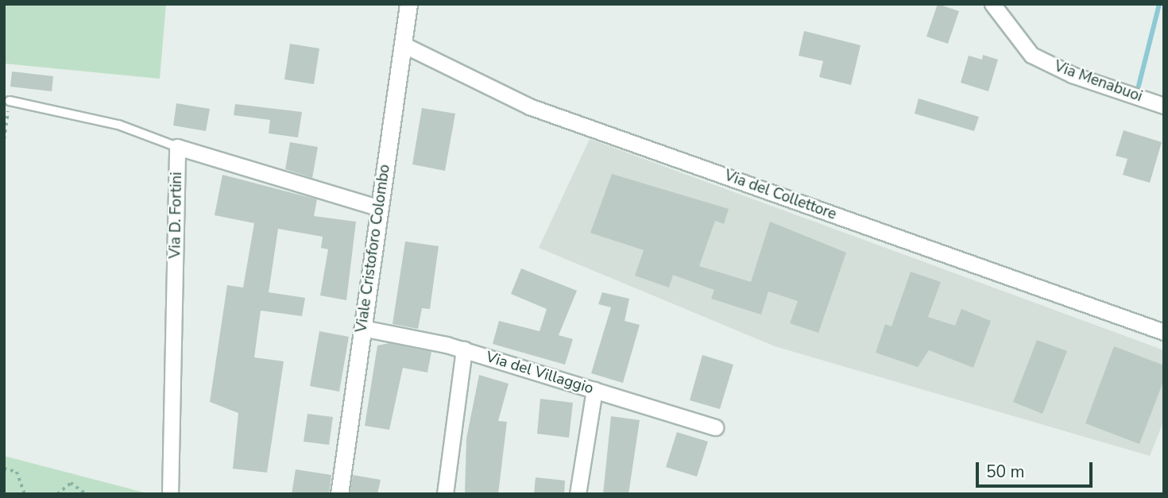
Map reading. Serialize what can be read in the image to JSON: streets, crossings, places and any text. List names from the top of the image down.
{
  "streets": {
    "street": [
      "Via Menabuoi",
      "Via del Collettore",
      "Via D. Fortini",
      "Viale Cristoforo Colombo",
      "Via del Villaggio"
    ]
  },
  "crossings": [
    ["Via del Collettore", "Viale Cristoforo Colombo"],
    ["Via D. Fortini", "Viale Cristoforo Colombo"],
    ["Viale Cristoforo Colombo", "Via del Villaggio"]
  ],
  "scale_bar": "50 m"
}
